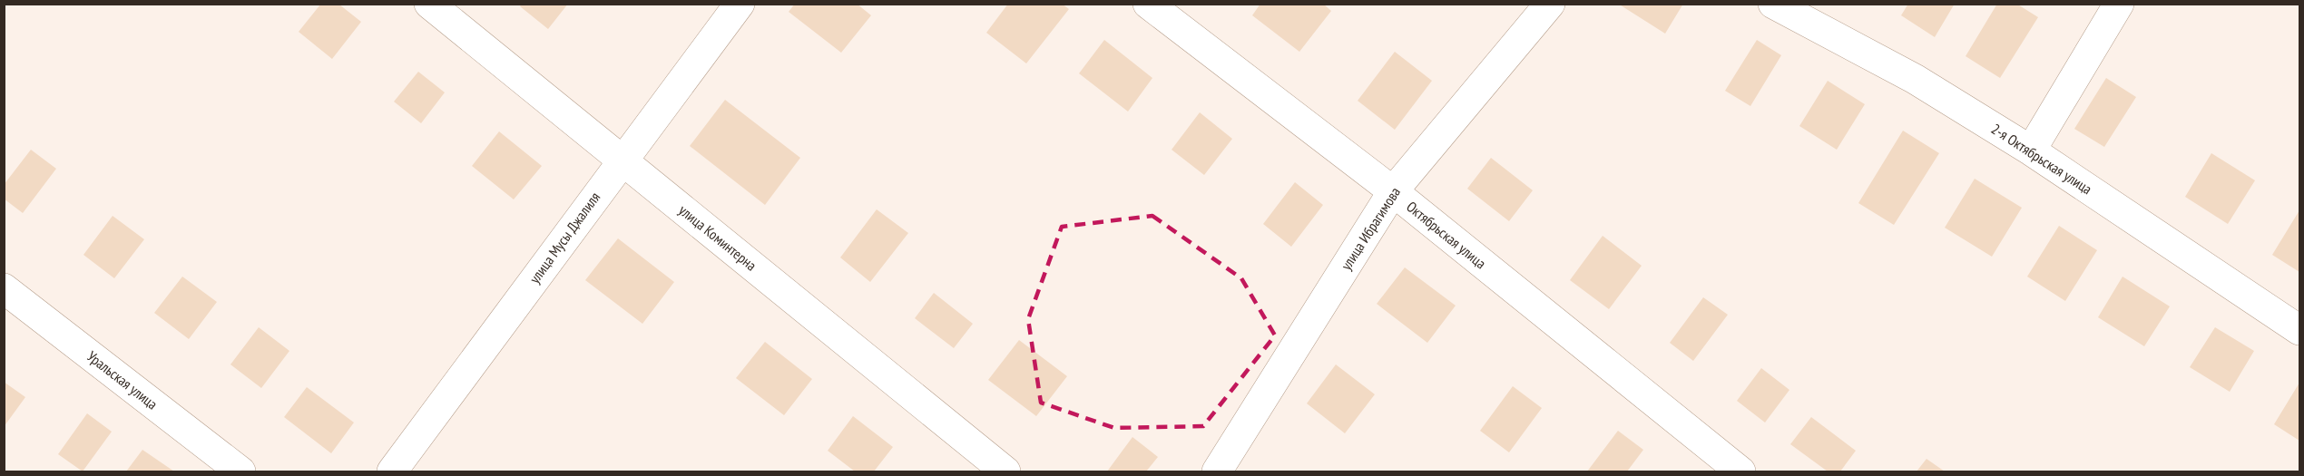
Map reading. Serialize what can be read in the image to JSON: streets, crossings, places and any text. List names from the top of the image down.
{
  "streets": {
    "street": [
      "2-я Октябрьская улица",
      "улица Ибрагимова",
      "Октябрьская улица",
      "улица Мусы Джалиля",
      "улица Коминтерна",
      "Уральская улица"
    ]
  },
  "crossings": [
    ["улица Ибрагимова", "Октябрьская улица"],
    ["улица Мусы Джалиля", "улица Коминтерна"]
  ]
}
